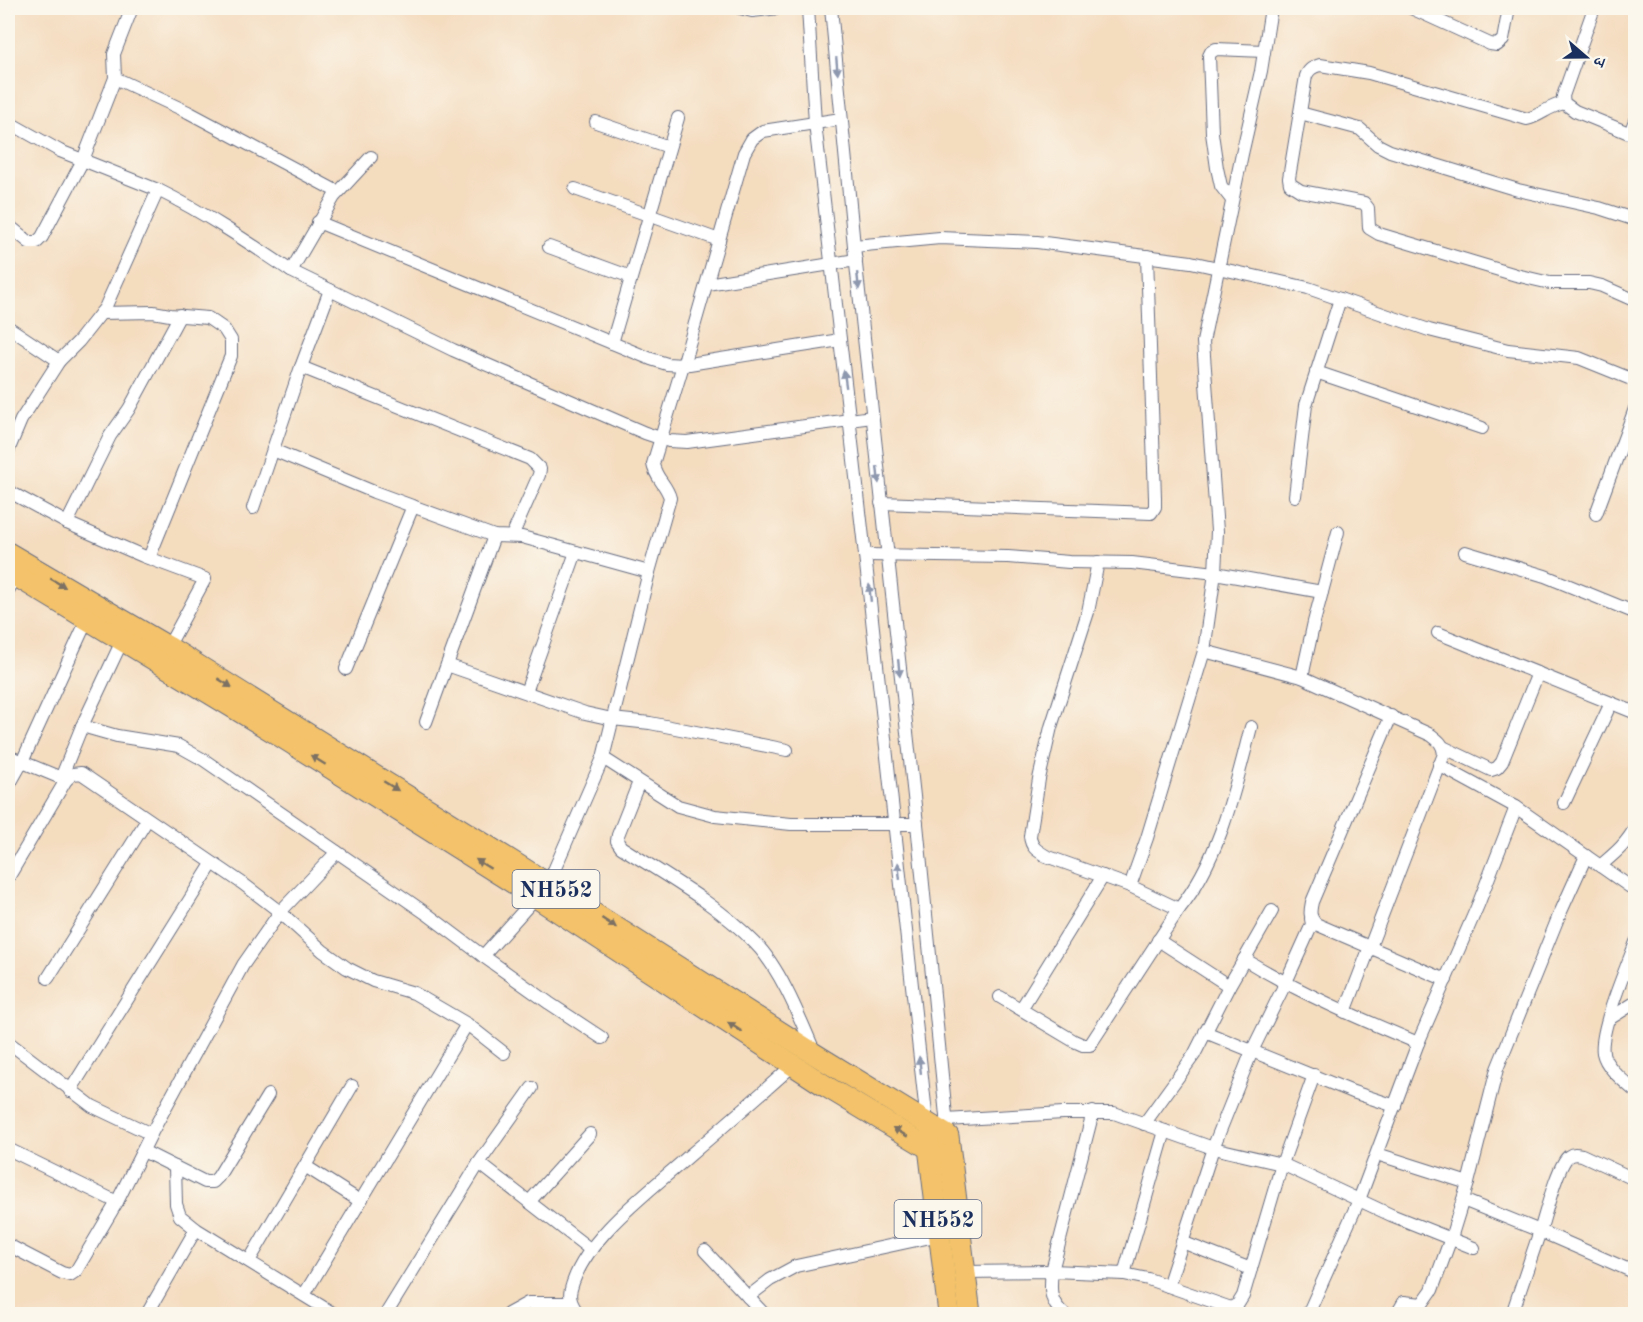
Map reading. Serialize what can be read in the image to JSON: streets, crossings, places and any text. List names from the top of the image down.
{
  "streets": {
    "highway": ["NH552"]
  },
  "north": "right"
}
